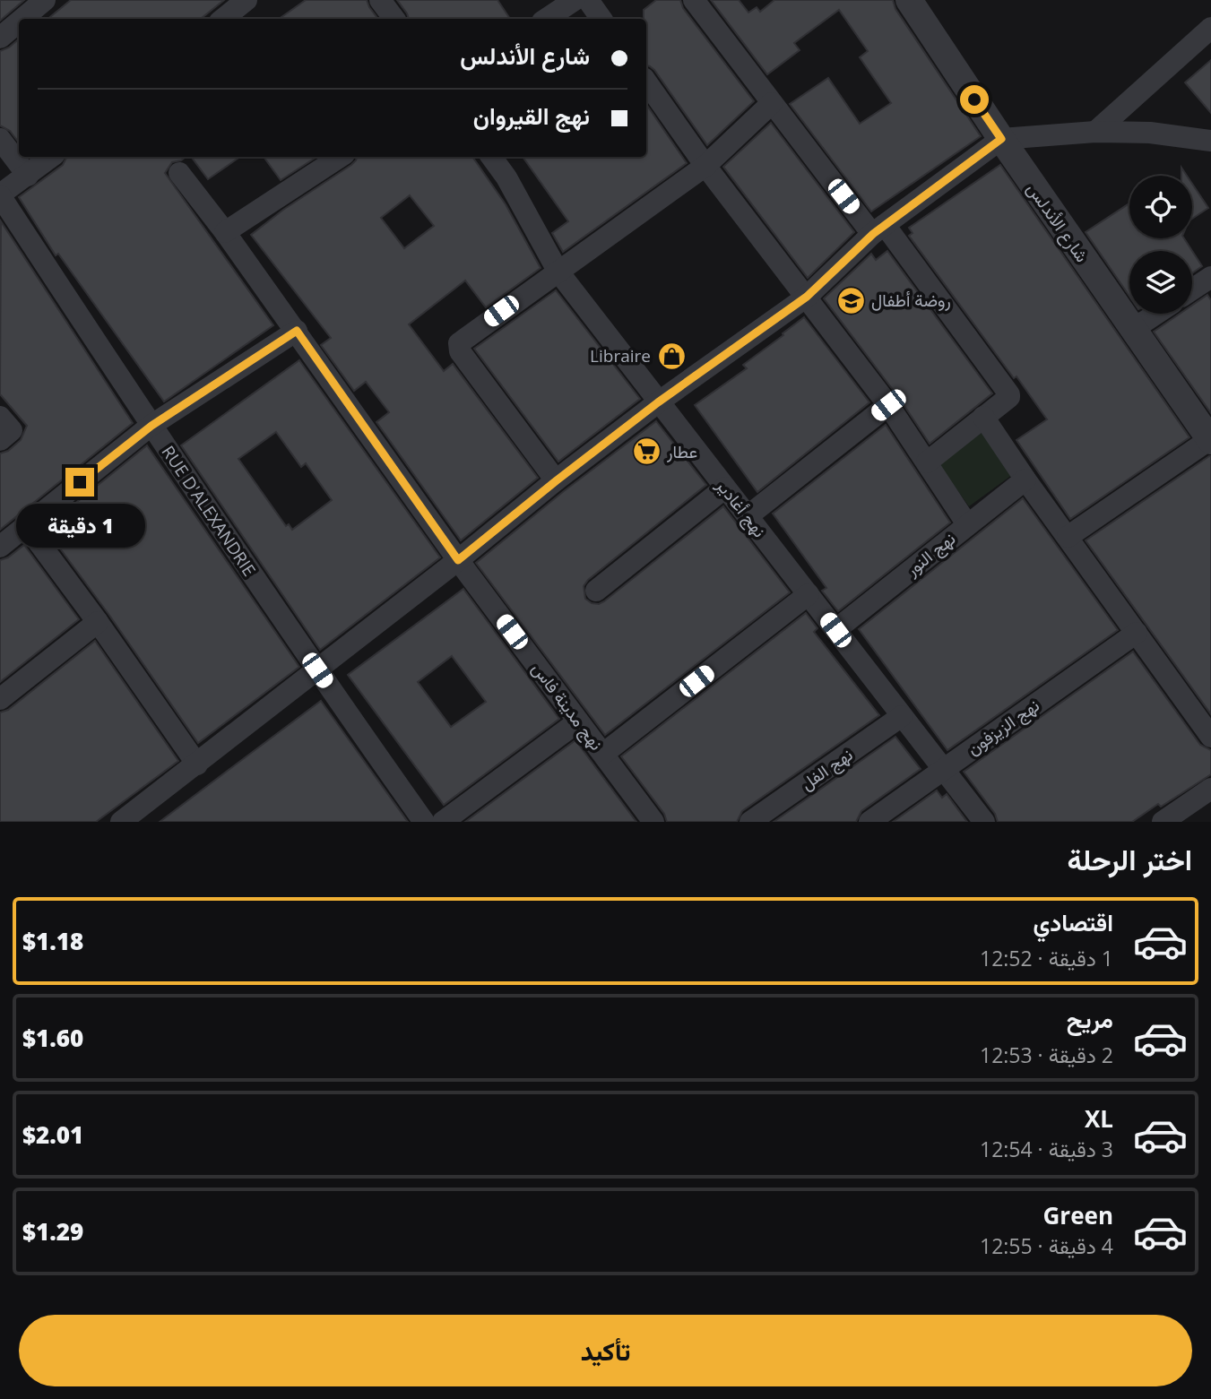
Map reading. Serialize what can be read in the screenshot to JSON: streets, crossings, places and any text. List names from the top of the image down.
{
  "streets": {
    "street": [
      "شارع الأندلس",
      "نهج أغادير",
      "RUE D'ALEXANDRIE",
      "نهج النور",
      "نهج مدينة فاس",
      "نهج الزيزفون",
      "نهج الفل"
    ]
  },
  "crossings": [
    ["نهج أغادير", "نهج النور"],
    ["نهج أغادير", "نهج الزيزفون"],
    ["نهج أغادير", "نهج الفل"]
  ],
  "places": {
    "school or university": ["روضة أطفال"],
    "shop": ["Libraire"],
    "supermarket": ["عطار"]
  },
  "page": {
    "banner": ["شارع الأندلس", "نهج القيروان"],
    "bubble": "1 دقيقة",
    "heading": "اختر الرحلة",
    "list": [
      {
        "name": "اقتصادي",
        "note": "1 دقيقة · 12:52",
        "value": "$1.18"
      },
      {
        "name": "مريح",
        "note": "2 دقيقة · 12:53",
        "value": "$1.60"
      },
      {
        "name": "XL",
        "note": "3 دقيقة · 12:54",
        "value": "$2.01"
      },
      {
        "name": "Green",
        "note": "4 دقيقة · 12:55",
        "value": "$1.29"
      }
    ],
    "buttons": "تأكيد"
  }
}
